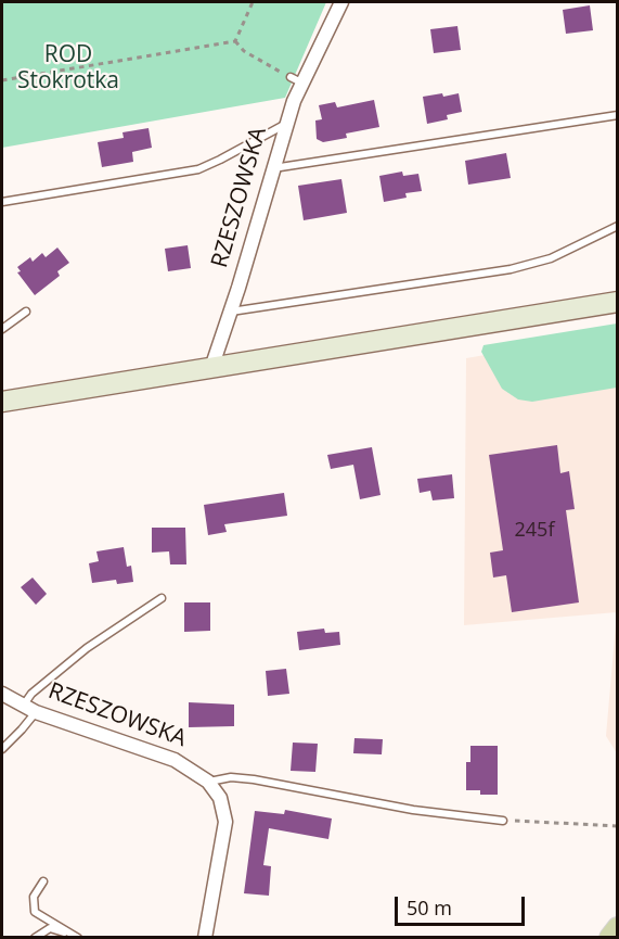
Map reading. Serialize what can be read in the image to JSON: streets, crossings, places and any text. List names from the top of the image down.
{
  "streets": {
    "street": ["RZESZOWSKA"]
  },
  "parks": ["ROD Stokrotka"],
  "house_numbers": ["245f"],
  "scale_bar": "50 m"
}
